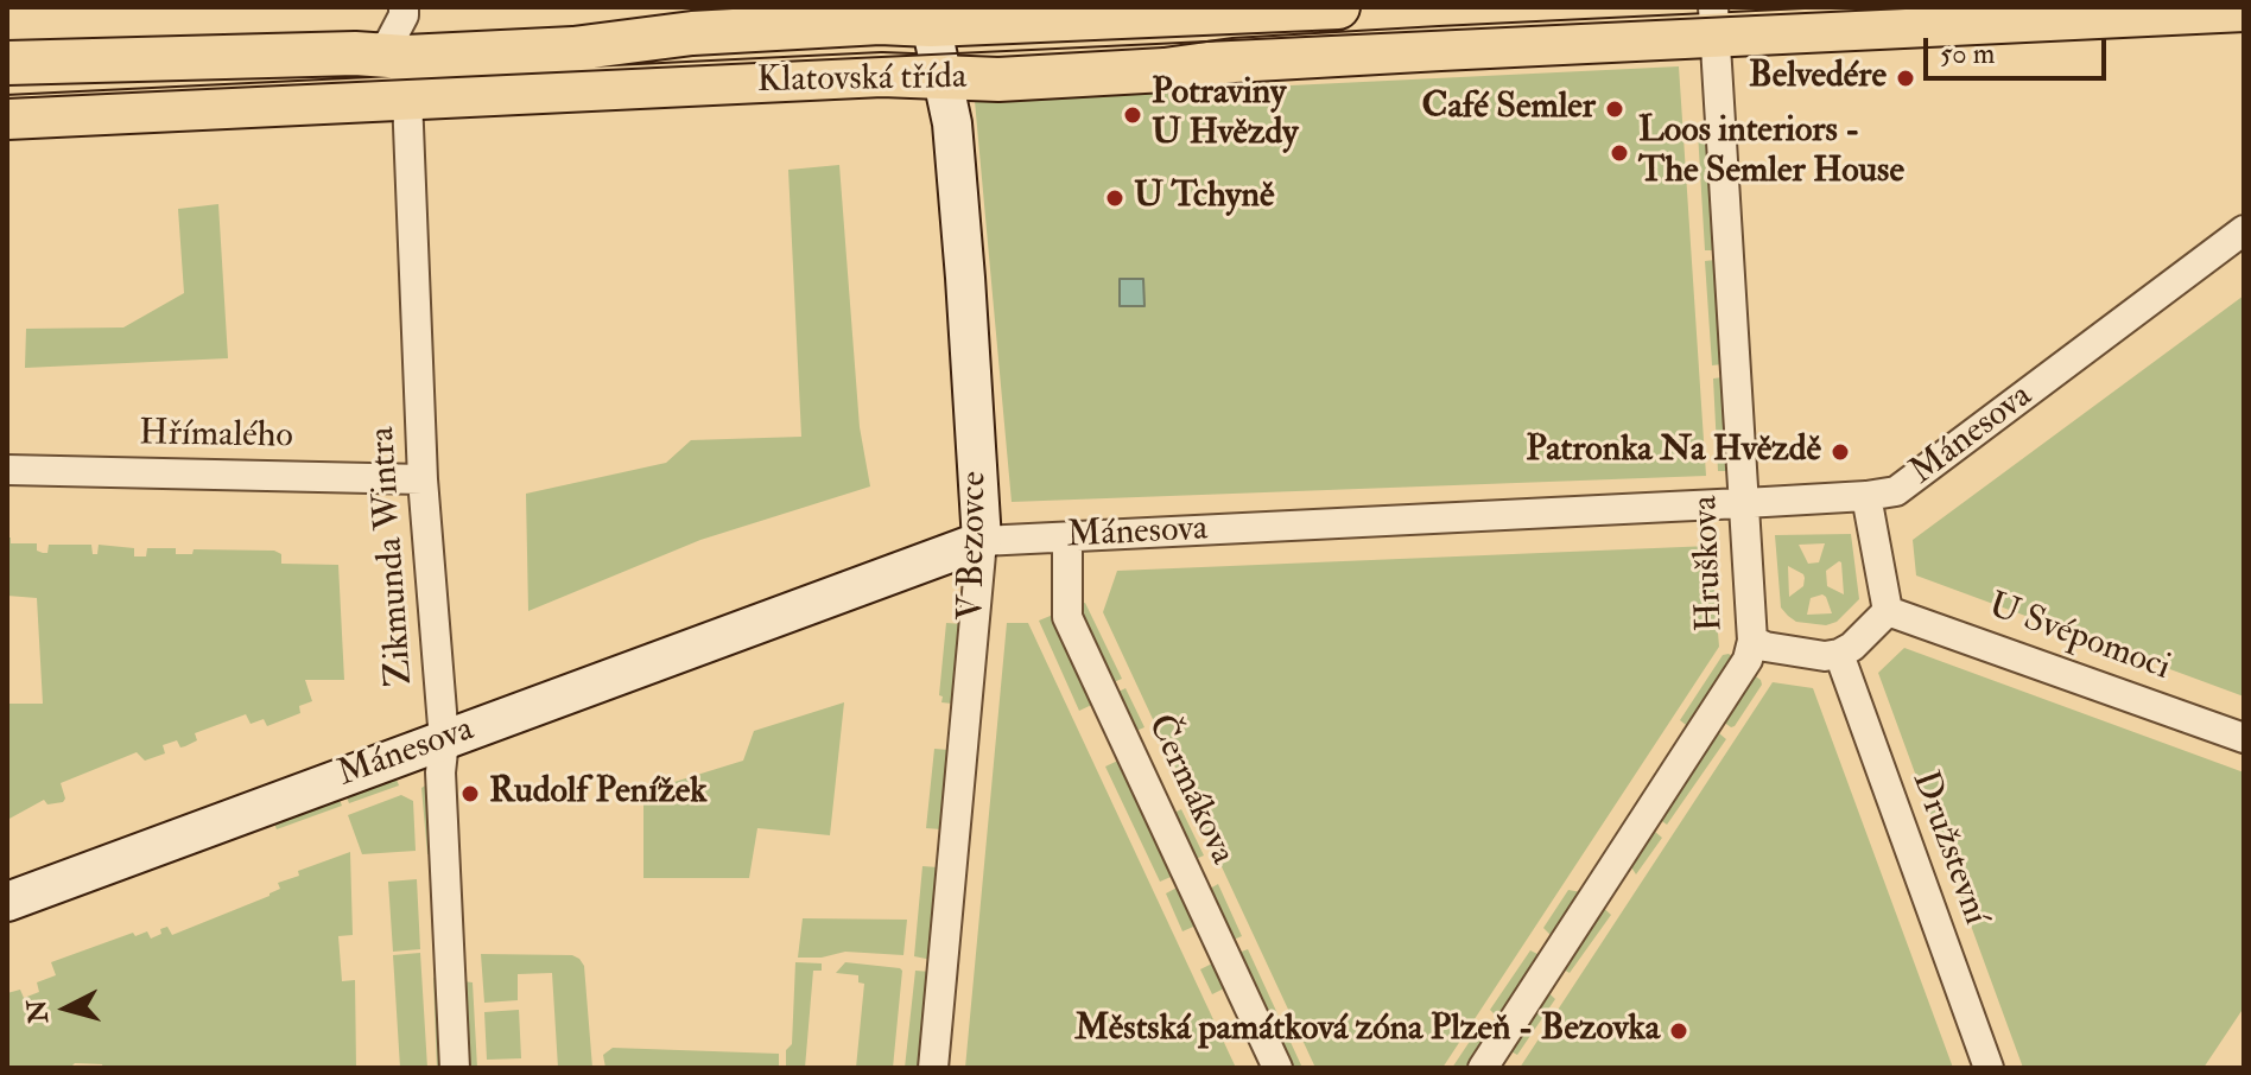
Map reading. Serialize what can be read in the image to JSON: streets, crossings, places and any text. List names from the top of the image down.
{
  "streets": {
    "main road": ["Klatovská třída"],
    "street": [
      "Mánesova",
      "Hřímalého",
      "V Bezovce",
      "Zikmunda Wintra",
      "Hruškova",
      "U Svépomoci",
      "Čermákova",
      "Družstevní"
    ]
  },
  "crossings": [
    ["Klatovská třída", "V Bezovce"],
    ["Klatovská třída", "Zikmunda Wintra"],
    ["Klatovská třída", "Hruškova"],
    ["Mánesova", "V Bezovce"],
    ["Mánesova", "Zikmunda Wintra"],
    ["Mánesova", "Hruškova"],
    ["Mánesova", "Čermákova"],
    ["Hřímalého", "Zikmunda Wintra"]
  ],
  "places": [
    "Belvedére",
    "Café Semler",
    "Potraviny U Hvězdy",
    "Loos interiors - The Semler House",
    "U Tchyně",
    "Patronka Na Hvězdě",
    "Rudolf Penížek",
    "Městská památková zóna Plzeň - Bezovka"
  ],
  "scale_bar": "50 m",
  "north": "left"
}
